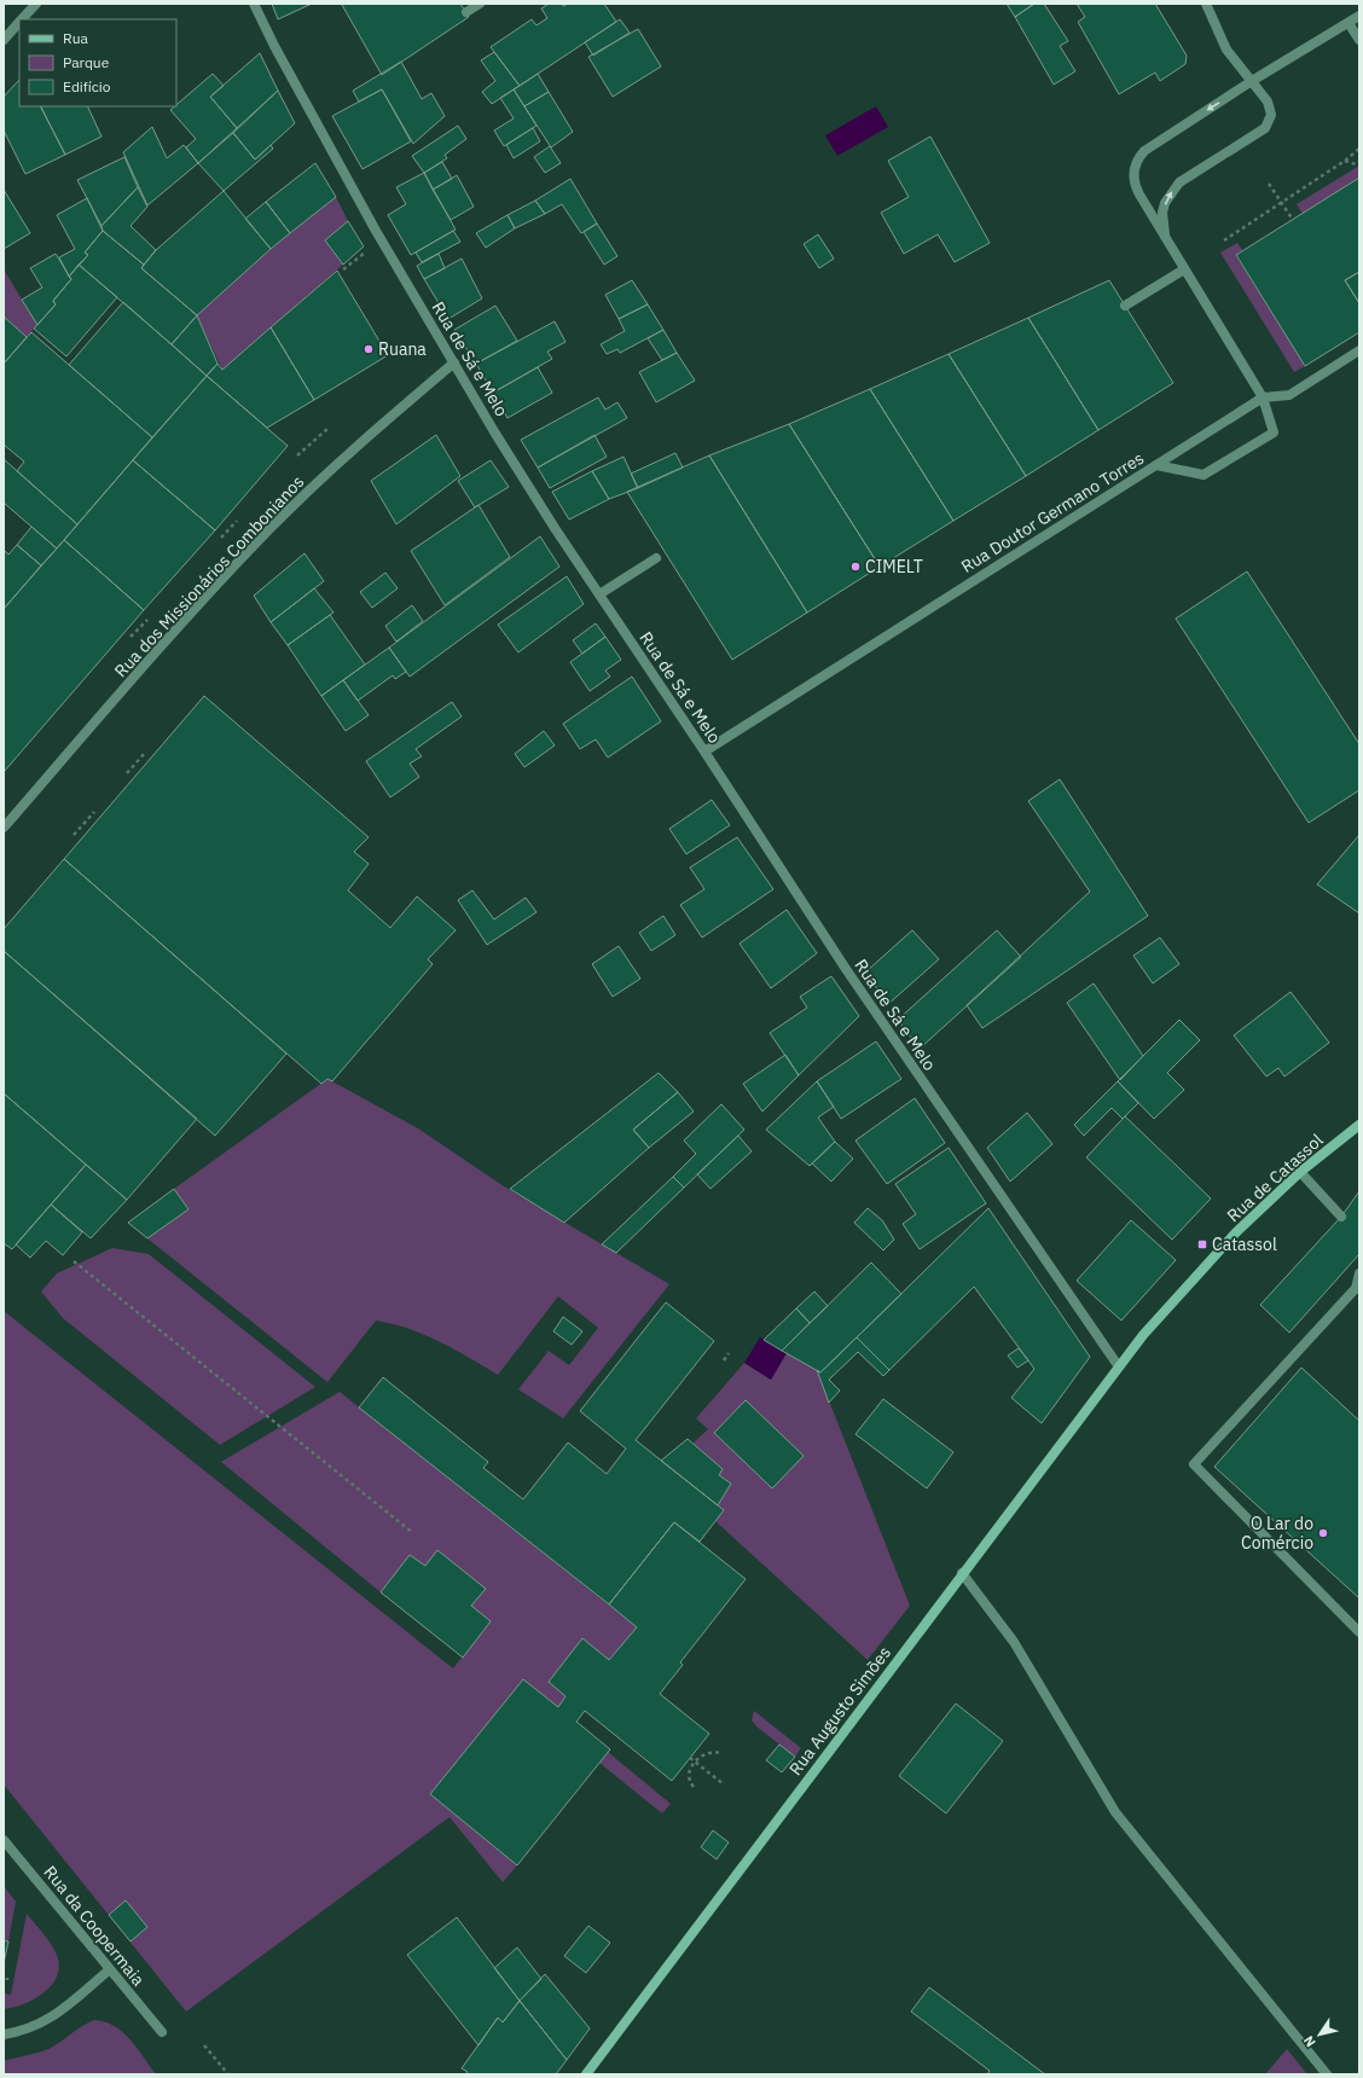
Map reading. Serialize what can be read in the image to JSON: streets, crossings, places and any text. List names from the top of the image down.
{
  "streets": {
    "main road": ["Rua de Catassol", "Rua Augusto Simões"],
    "street": [
      "Rua de Sá e Melo",
      "Rua Doutor Germano Torres",
      "Rua dos Missionários Combonianos",
      "Rua da Coopermaia"
    ]
  },
  "crossings": [
    ["Rua de Sá e Melo", "Rua Doutor Germano Torres"],
    ["Rua de Sá e Melo", "Rua dos Missionários Combonianos"],
    ["Rua de Sá e Melo", "Rua de Catassol"],
    ["Rua de Sá e Melo", "Rua Augusto Simões"],
    ["Rua de Catassol", "Rua Augusto Simões"]
  ],
  "places": {
    "other": ["Ruana", "CIMELT", "O Lar do Comércio"],
    "transit": ["Catassol"]
  },
  "legend": ["Rua", "Parque", "Edifício"],
  "north": "bottom left"
}
